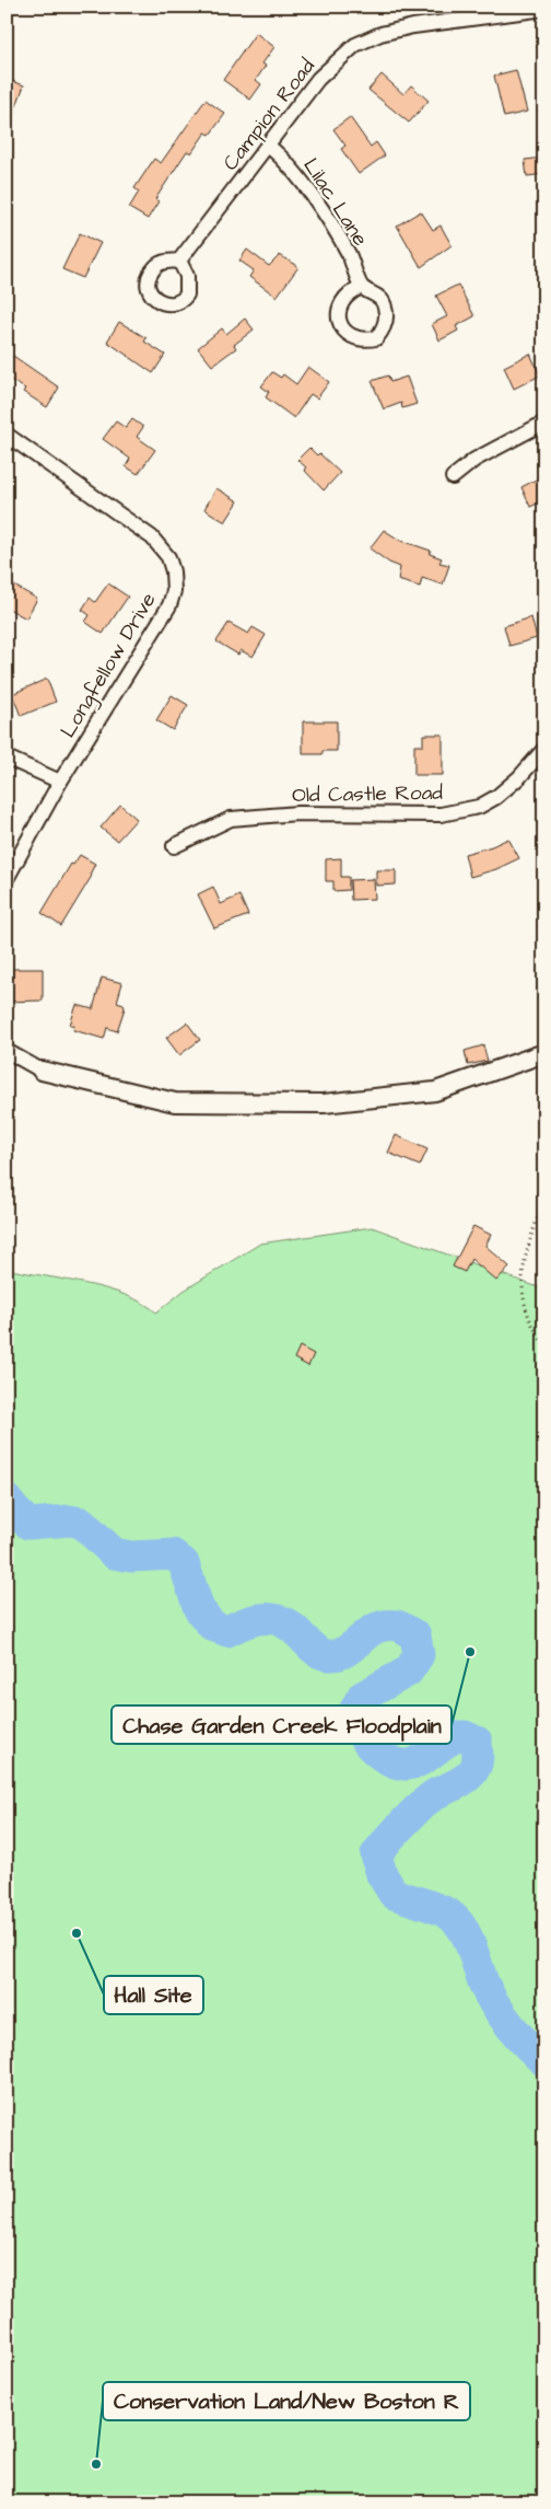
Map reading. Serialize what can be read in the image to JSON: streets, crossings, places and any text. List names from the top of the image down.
{
  "streets": {
    "street": [
      "Campion Road",
      "Lilac Lane",
      "Longfellow Drive",
      "Old Castle Road"
    ]
  },
  "crossings": [
    ["Campion Road", "Lilac Lane"]
  ],
  "places": ["Chase Garden Creek Floodplain", "Hall Site", "Conservation Land/New Boston R"]
}
